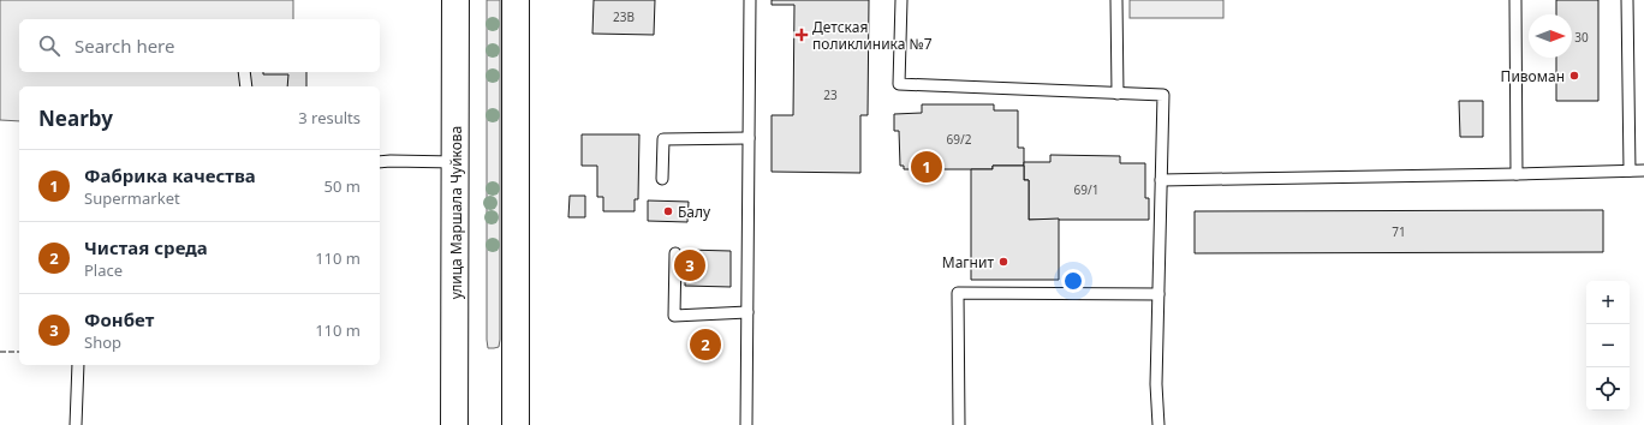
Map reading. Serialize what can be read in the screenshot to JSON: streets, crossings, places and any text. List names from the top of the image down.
{
  "streets": {
    "main road": ["улица Маршала Чуйкова"]
  },
  "places": {
    "health": ["Детская поликлиника №7"],
    "other": ["Пивоман", "Балу", "Магнит"]
  },
  "house_numbers": [
    "23В",
    "30",
    "23",
    "69/2",
    "69/1",
    "71"
  ],
  "north": "right",
  "page": {
    "search": "Search here",
    "heading": ["Nearby", "3 results"],
    "pins": ["1", "3", "2"],
    "list": [
      {
        "mark": "1",
        "name": "Фабрика качества",
        "note": "Supermarket",
        "value": "50 m"
      },
      {
        "mark": "2",
        "name": "Чистая среда",
        "note": "Place",
        "value": "110 m"
      },
      {
        "mark": "3",
        "name": "Фонбет",
        "note": "Shop",
        "value": "110 m"
      }
    ],
    "map_buttons": ["+", "−"]
  }
}
